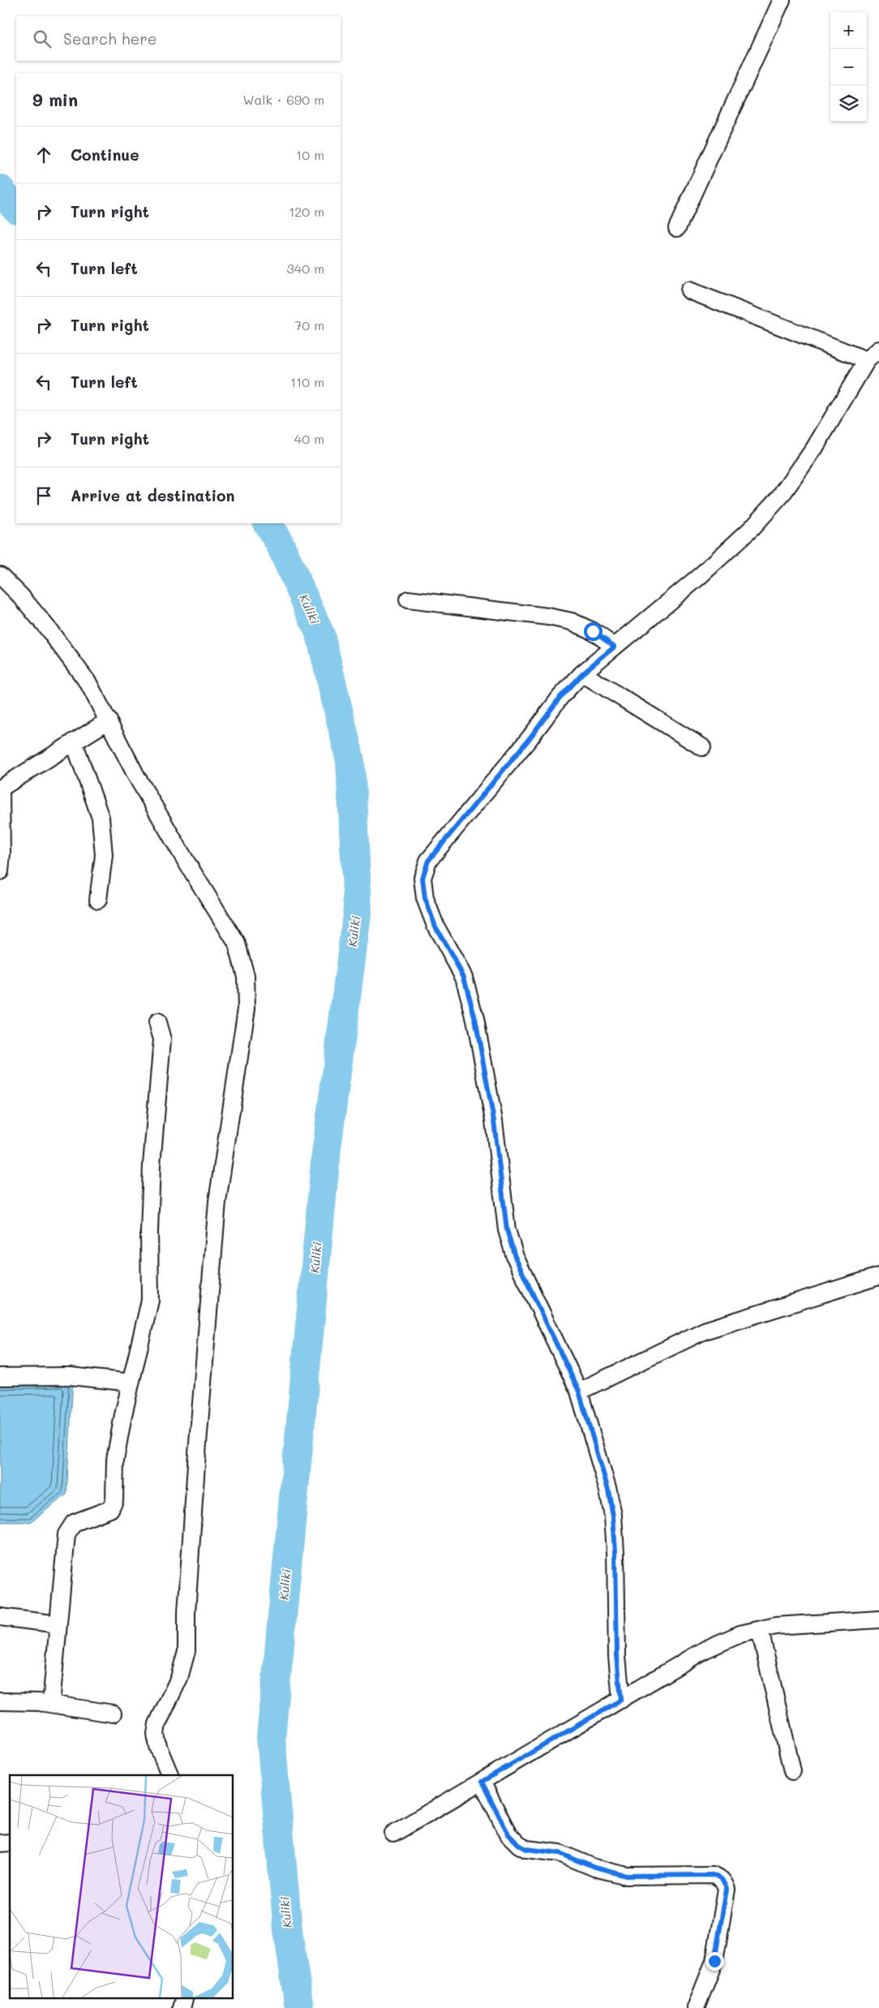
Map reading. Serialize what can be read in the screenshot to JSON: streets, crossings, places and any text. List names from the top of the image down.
{
  "water": ["Kuliki"],
  "page": {
    "map_buttons": ["+", "−"],
    "search": "Search here",
    "heading": ["9 min", "Walk · 690 m"],
    "list": [
      ["Continue", "10 m"],
      ["Turn right", "120 m"],
      ["Turn left", "340 m"],
      ["Turn right", "70 m"],
      ["Turn left", "110 m"],
      ["Turn right", "40 m"],
      "Arrive at destination"
    ]
  }
}
